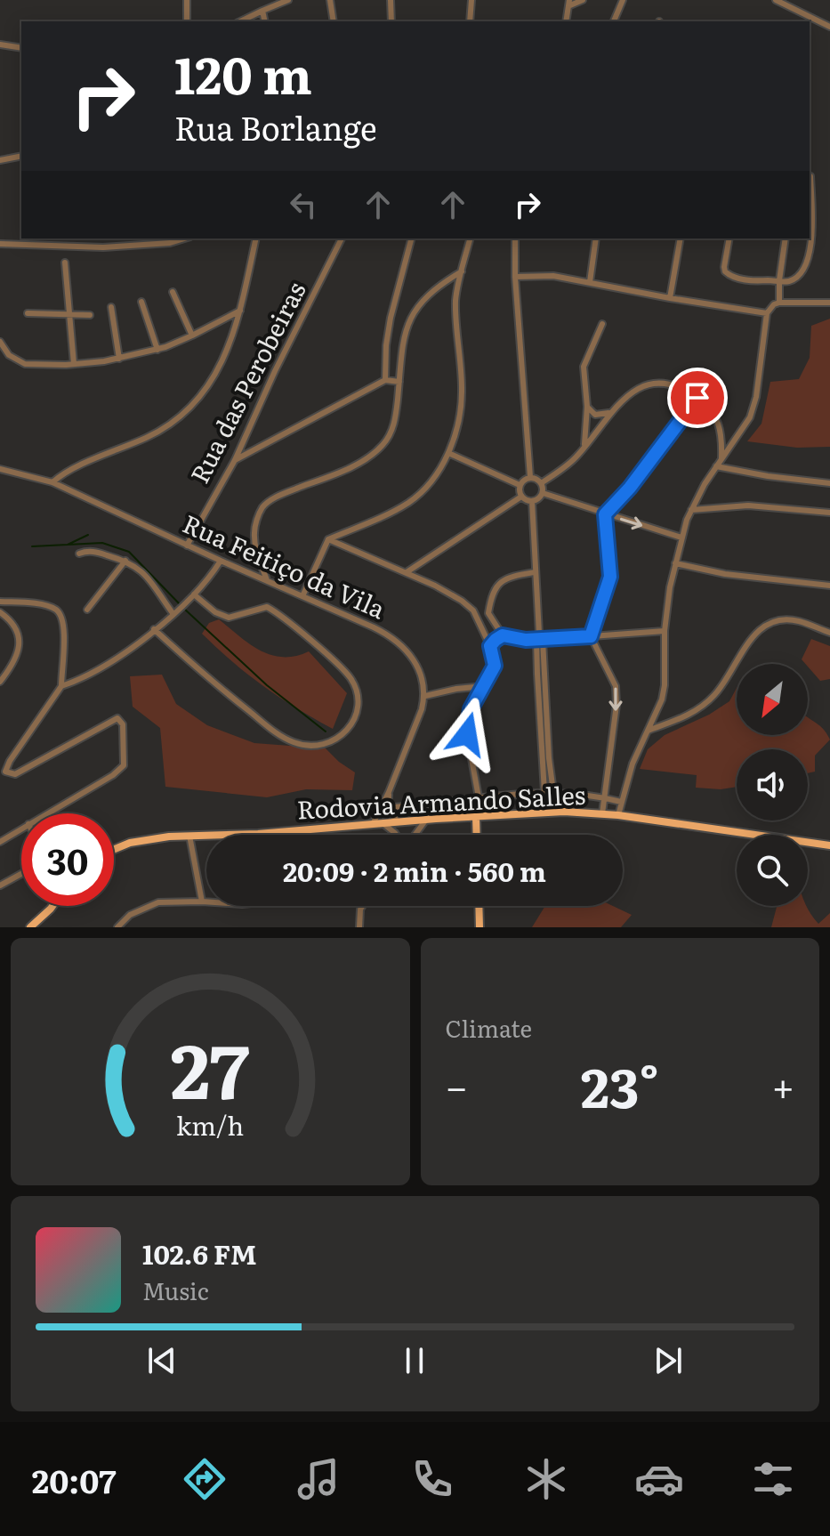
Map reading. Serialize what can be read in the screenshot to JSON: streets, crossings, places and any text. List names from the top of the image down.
{
  "streets": {
    "main road": ["Rodovia Armando Salles"],
    "street": ["Rua das Perobeiras", "Rua Feitiço da Vila"]
  },
  "crossings": [
    ["Rua das Perobeiras", "Rua Feitiço da Vila"]
  ],
  "north": "bottom left",
  "page": {
    "turn": ["120 m", "Rua Borlange"],
    "limit": "30",
    "trip": "20:09 · 2 min · 560 m",
    "tile": "Climate",
    "heat": ["−", "23°", "+"],
    "song": ["102.6 FM", "Music"],
    "tabs": "20:07",
    "gauge": ["27", "km/h"]
  }
}
